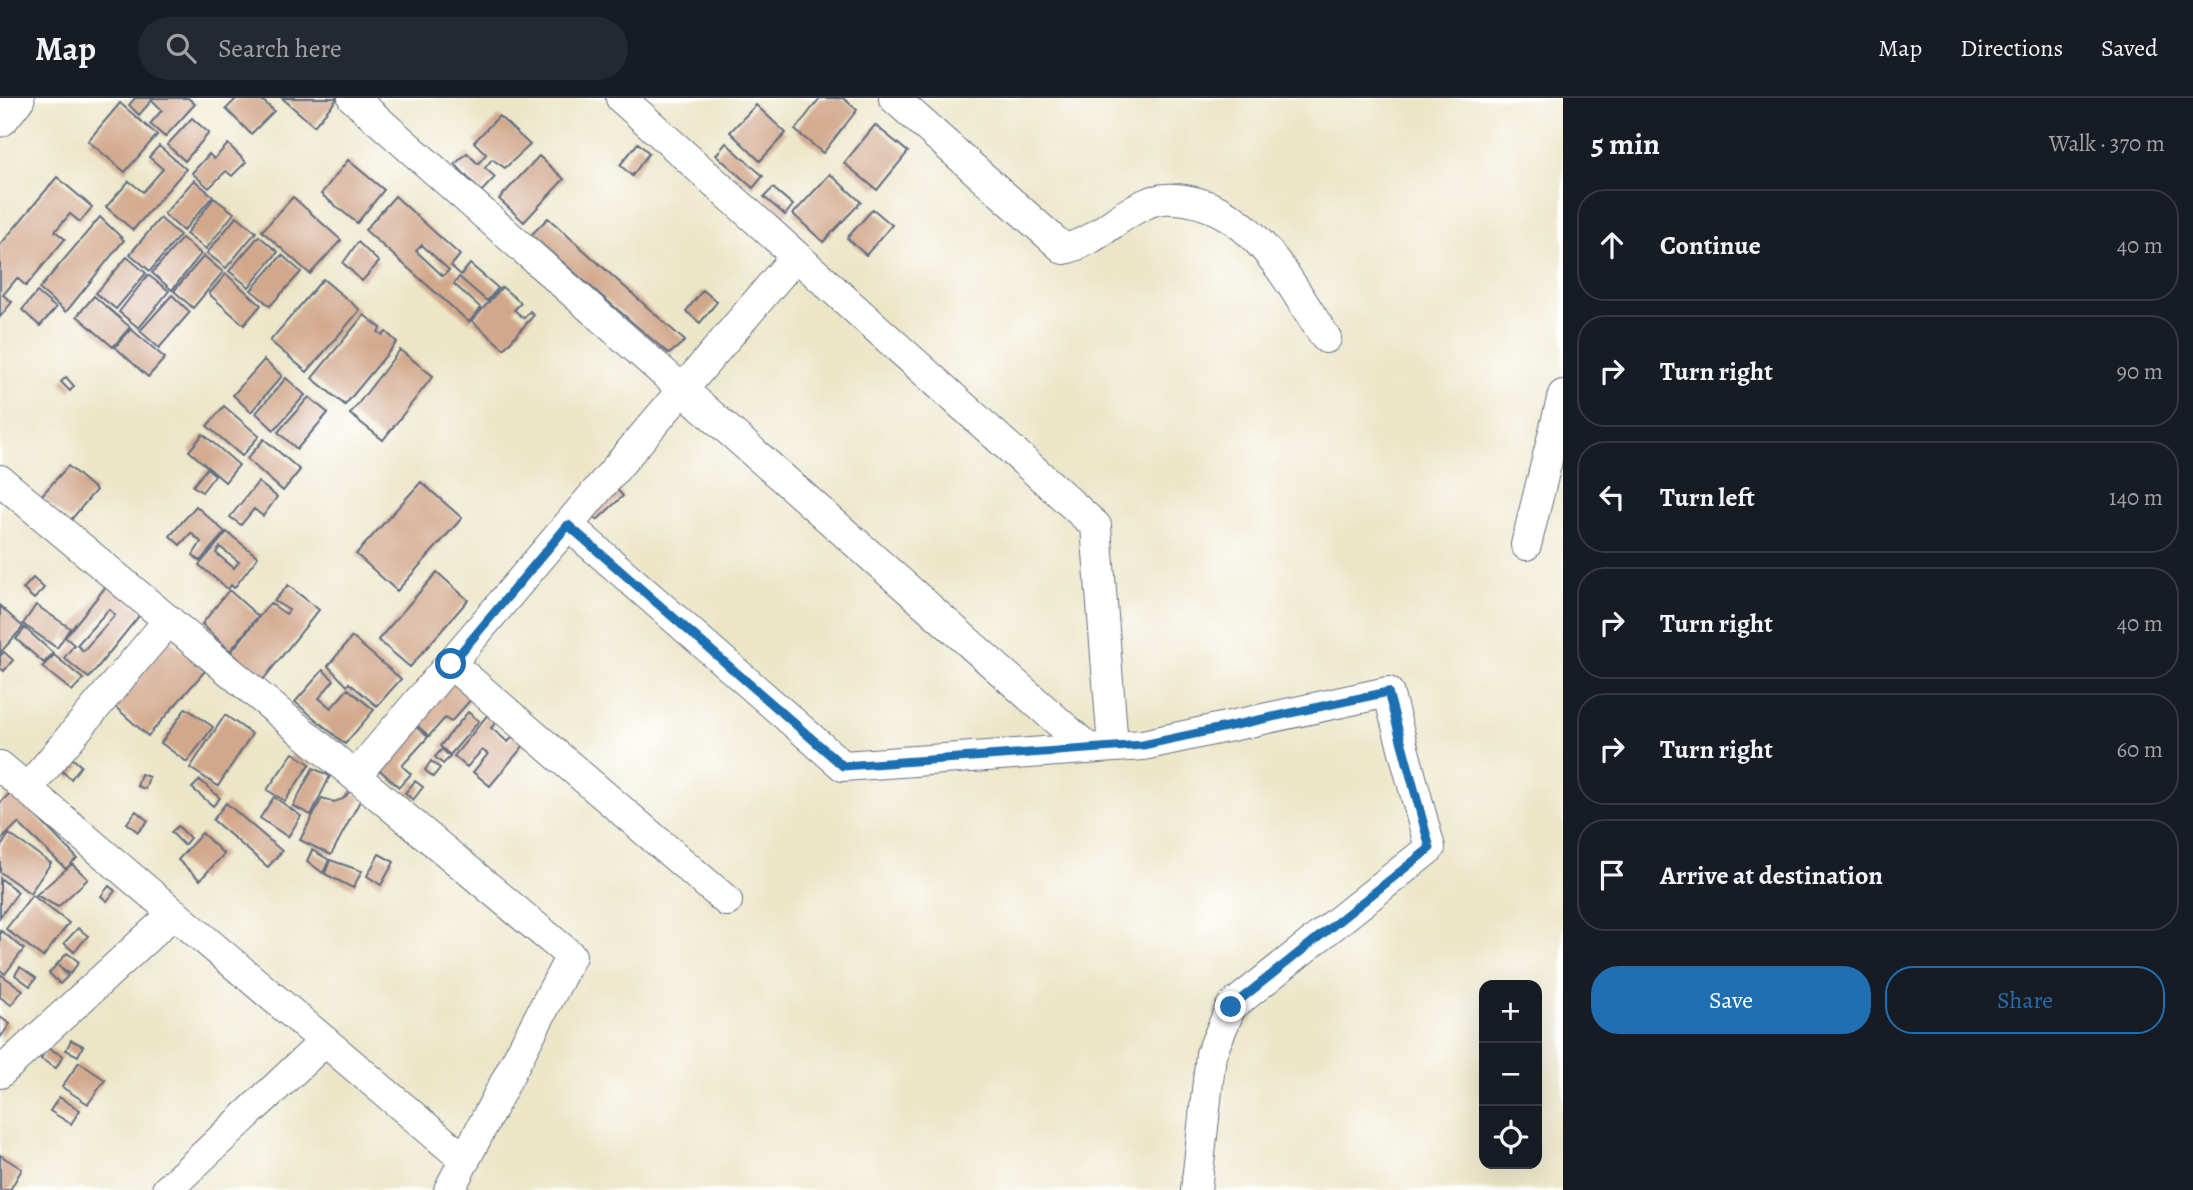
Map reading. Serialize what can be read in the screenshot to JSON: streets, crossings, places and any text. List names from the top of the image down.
{
  "page": {
    "header": "Map",
    "search": "Search here",
    "nav": ["Map", "Directions", "Saved"],
    "heading": ["5 min", "Walk · 370 m"],
    "list": [
      ["Continue", "40 m"],
      ["Turn right", "90 m"],
      ["Turn left", "140 m"],
      ["Turn right", "40 m"],
      ["Turn right", "60 m"],
      "Arrive at destination"
    ],
    "buttons": ["Save", "Share"],
    "map_buttons": ["+", "−"]
  }
}
